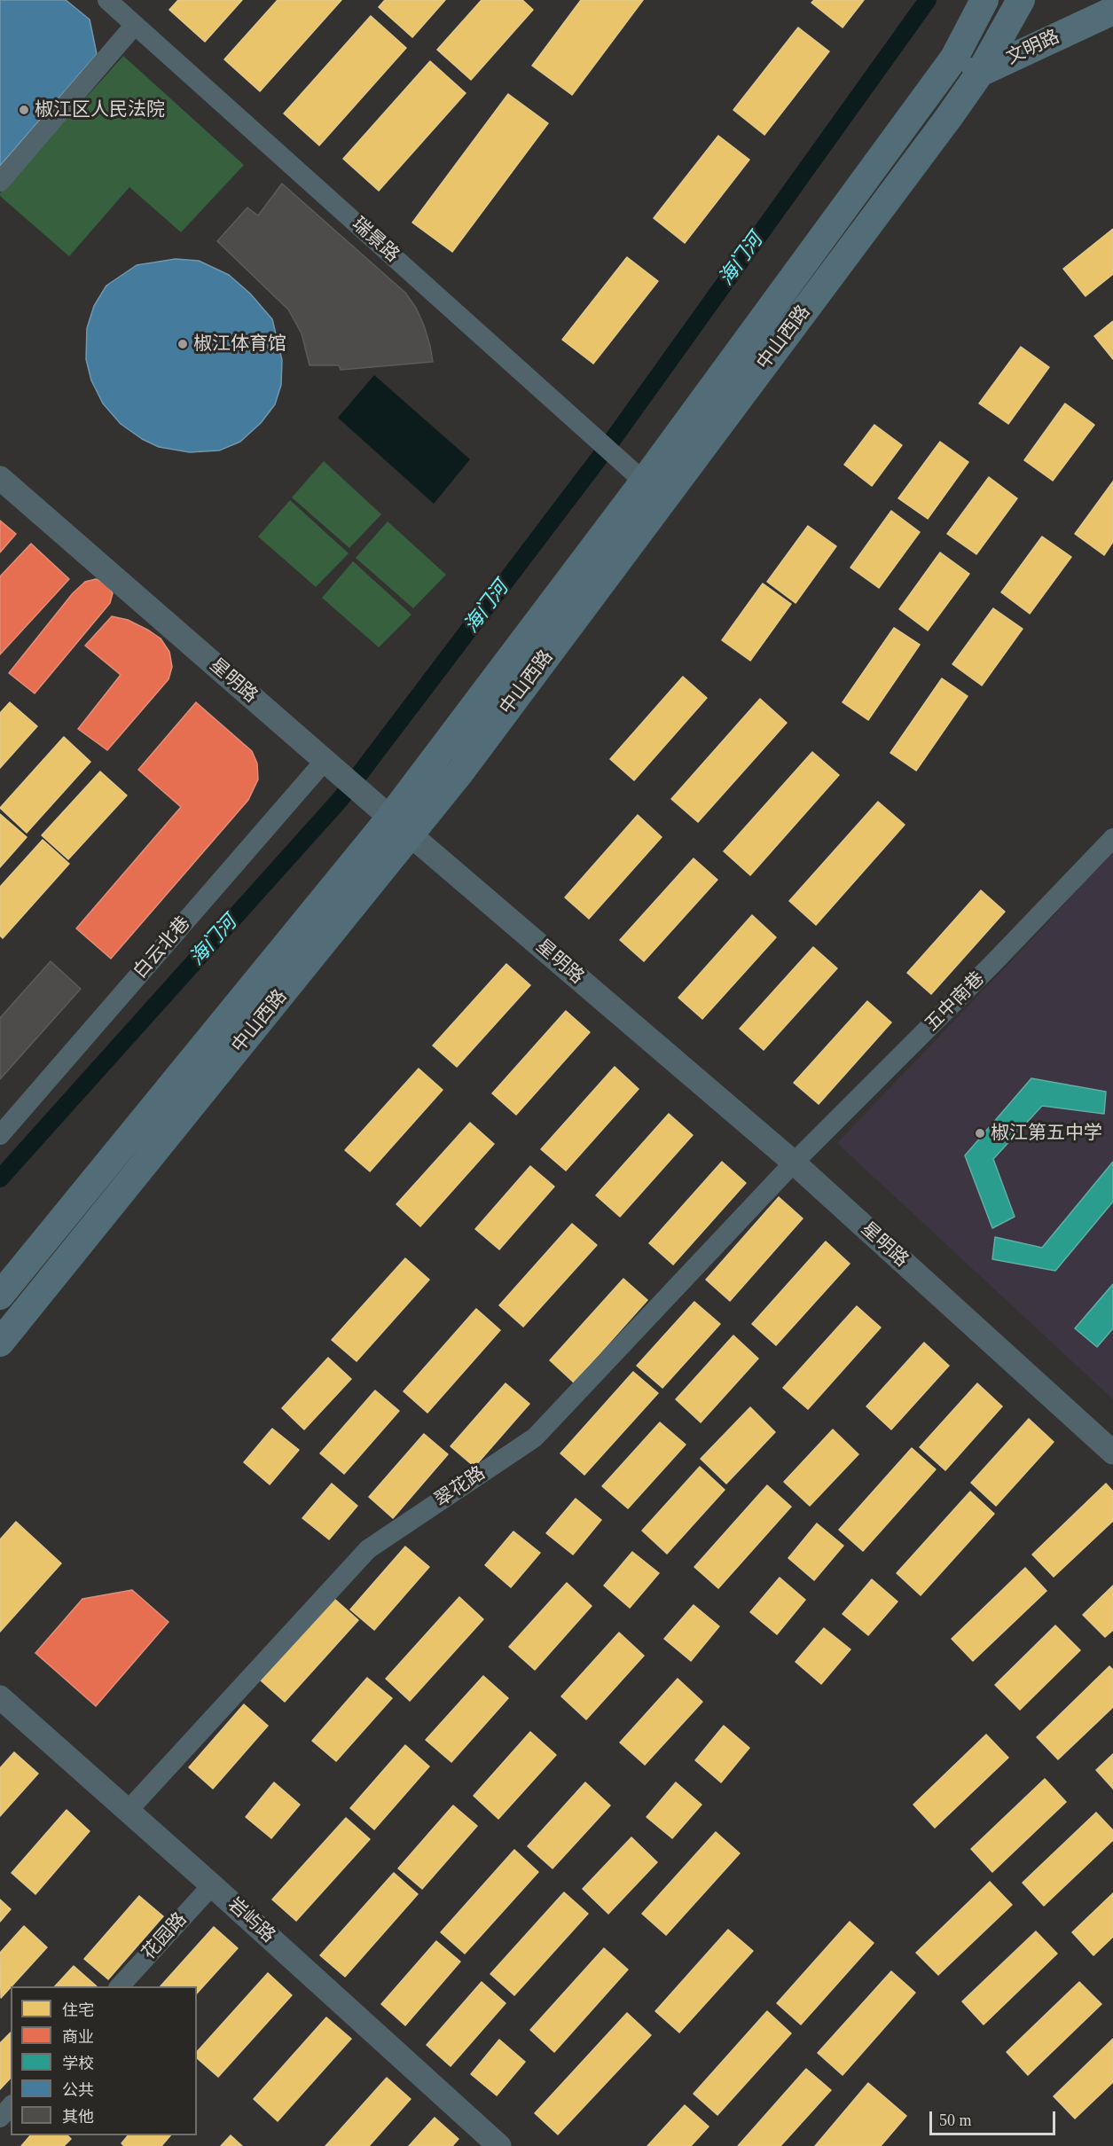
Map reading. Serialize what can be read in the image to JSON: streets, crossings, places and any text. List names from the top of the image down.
{
  "streets": {
    "main road": ["文明路", "中山西路"],
    "street": [
      "瑞景路",
      "星明路",
      "白云北巷",
      "五中南巷",
      "翠花路",
      "岩屿路",
      "花园路"
    ]
  },
  "crossings": [
    ["文明路", "中山西路"],
    ["瑞景路", "中山西路"],
    ["中山西路", "星明路"],
    ["星明路", "白云北巷"],
    ["星明路", "五中南巷"],
    ["星明路", "翠花路"],
    ["五中南巷", "翠花路"],
    ["翠花路", "岩屿路"],
    ["岩屿路", "花园路"]
  ],
  "water": ["海门河"],
  "places": ["椒江区人民法院", "椒江体育馆", "椒江第五中学"],
  "legend": [
    "住宅",
    "商业",
    "学校",
    "公共",
    "其他"
  ],
  "scale_bar": "50 m"
}
